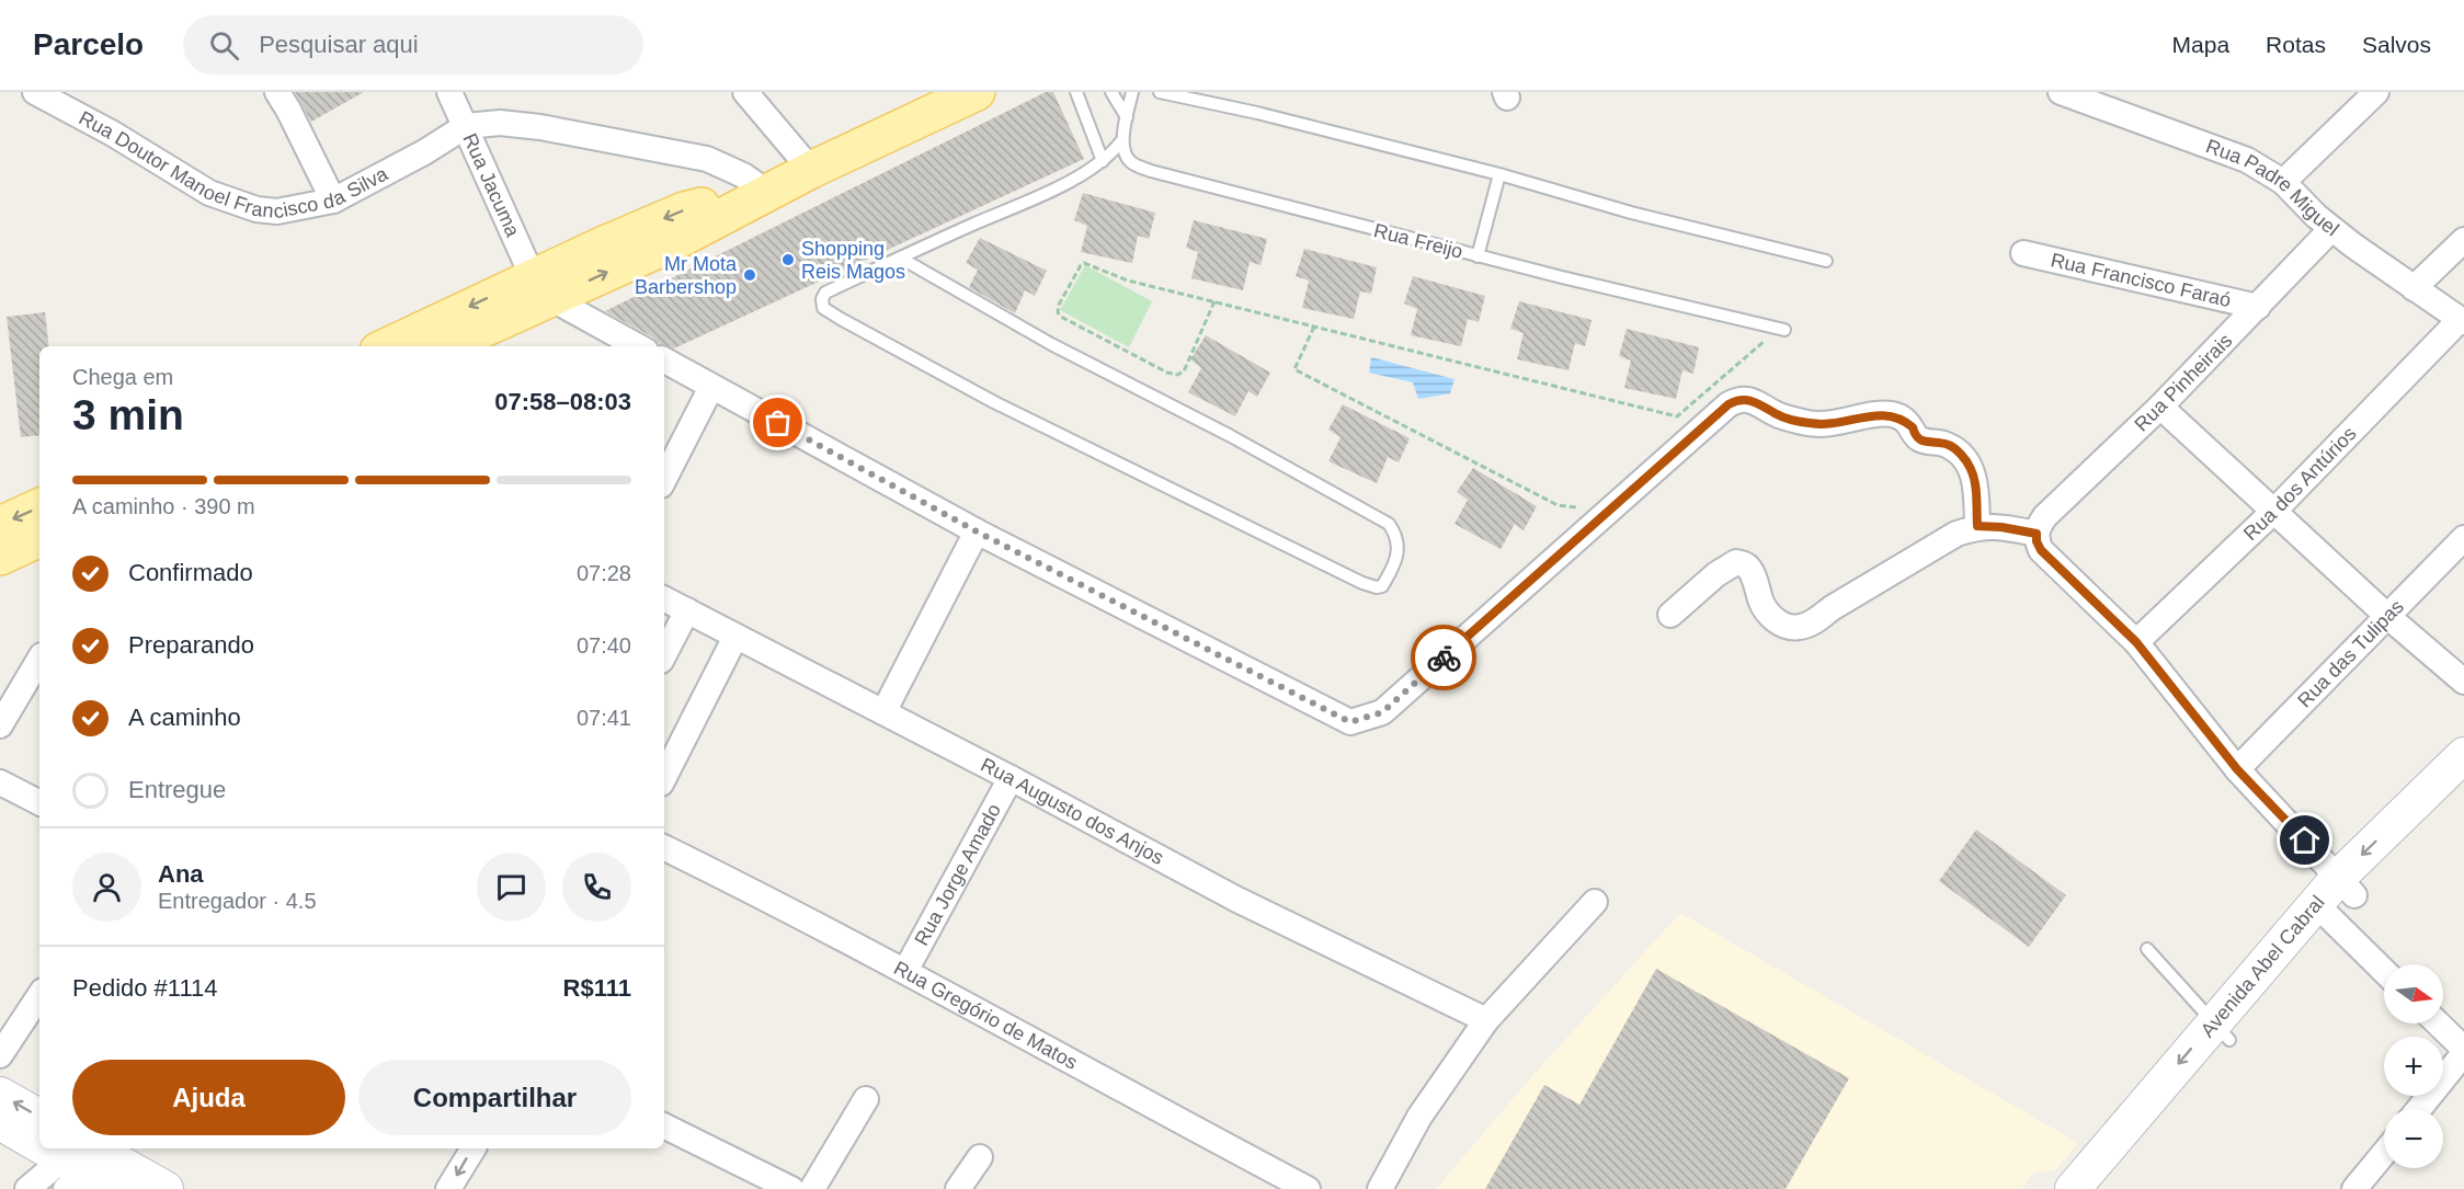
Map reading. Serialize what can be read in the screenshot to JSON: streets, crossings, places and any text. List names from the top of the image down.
{
  "streets": {
    "main road": ["Avenida Abel Cabral"],
    "street": [
      "Rua Doutor Manoel Francisco da Silva",
      "Rua Jacuma",
      "Rua Padre Miguel",
      "Rua Francisco Faraó",
      "Rua Pinheirais",
      "Rua dos Antúrios",
      "Rua das Tulipas",
      "Rua Augusto dos Anjos",
      "Rua Jorge Amado",
      "Rua Gregório de Matos"
    ],
    "lane": ["Rua Freijo"]
  },
  "crossings": [
    ["Rua Doutor Manoel Francisco da Silva", "Rua Jacuma"],
    ["Rua Padre Miguel", "Rua Pinheirais"],
    ["Rua Padre Miguel", "Rua dos Antúrios"],
    ["Rua Francisco Faraó", "Rua Pinheirais"],
    ["Rua Augusto dos Anjos", "Rua Jorge Amado"],
    ["Rua Jorge Amado", "Rua Gregório de Matos"]
  ],
  "places": ["Shopping Reis Magos", "Mr Mota Barbershop"],
  "north": "right",
  "page": {
    "header": "Parcelo",
    "search": "Pesquisar aqui",
    "nav": ["Mapa", "Rotas", "Salvos"],
    "heading": ["3 min", "Chega em", "07:58–08:03"],
    "panel": [
      "Ana",
      "Entregador · 4.5",
      "Pedido #1114",
      "R$111"
    ],
    "bar": "A caminho · 390 m",
    "list": [
      ["Confirmado", "07:28"],
      ["Preparando", "07:40"],
      ["A caminho", "07:41"],
      "Entregue"
    ],
    "map_buttons": ["+", "−"],
    "buttons": ["Ajuda", "Compartilhar"]
  }
}
